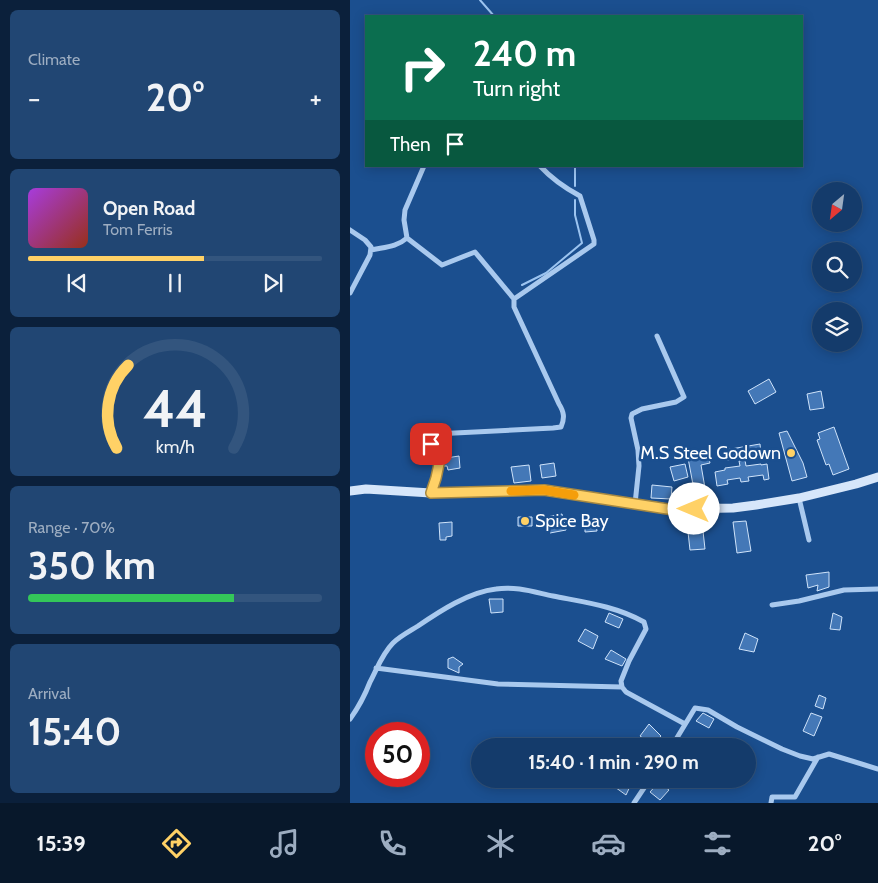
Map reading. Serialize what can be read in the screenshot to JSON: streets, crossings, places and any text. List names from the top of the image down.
{
  "places": ["M.S Steel Godown", "Spice Bay"],
  "north": "bottom left",
  "page": {
    "tile": [
      "Climate",
      ["Range · 70%", "350 km"],
      ["Arrival", "15:40"]
    ],
    "turn": ["240 m", "Turn right"],
    "heat": ["−", "20°", "+"],
    "then": "Then",
    "song": ["Open Road", "Tom Ferris"],
    "limit": "50",
    "trip": "15:40 · 1 min · 290 m",
    "tabs": ["15:39", "20°"],
    "gauge": ["44", "km/h"]
  }
}
